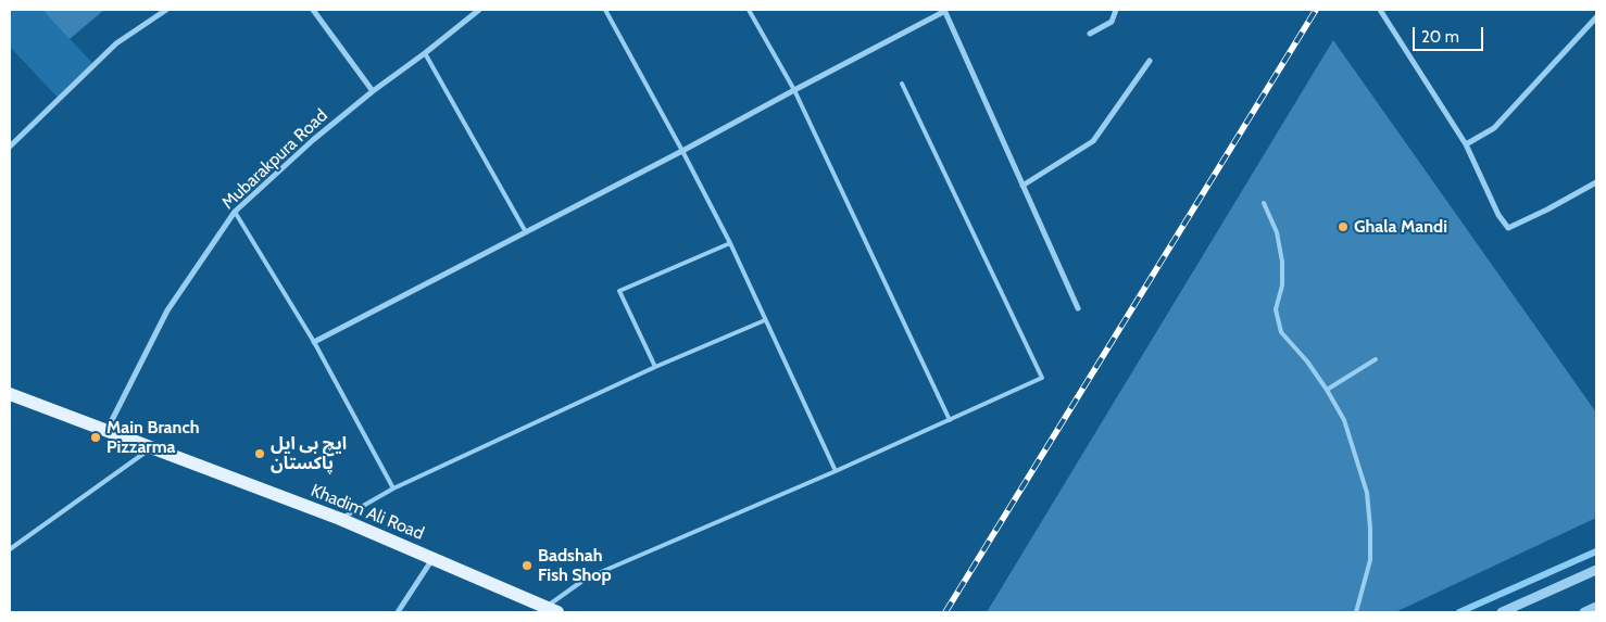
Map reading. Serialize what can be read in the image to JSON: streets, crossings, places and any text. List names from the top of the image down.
{
  "streets": {
    "main road": ["Khadim Ali Road"],
    "street": ["Mubarakpura Road"]
  },
  "crossings": [
    ["Mubarakpura Road", "Khadim Ali Road"]
  ],
  "places": [
    "Ghala Mandi",
    "Main Branch Pizzarma",
    "ایچ بی ایل پاکستان",
    "Badshah Fish Shop"
  ],
  "scale_bar": "20 m"
}
